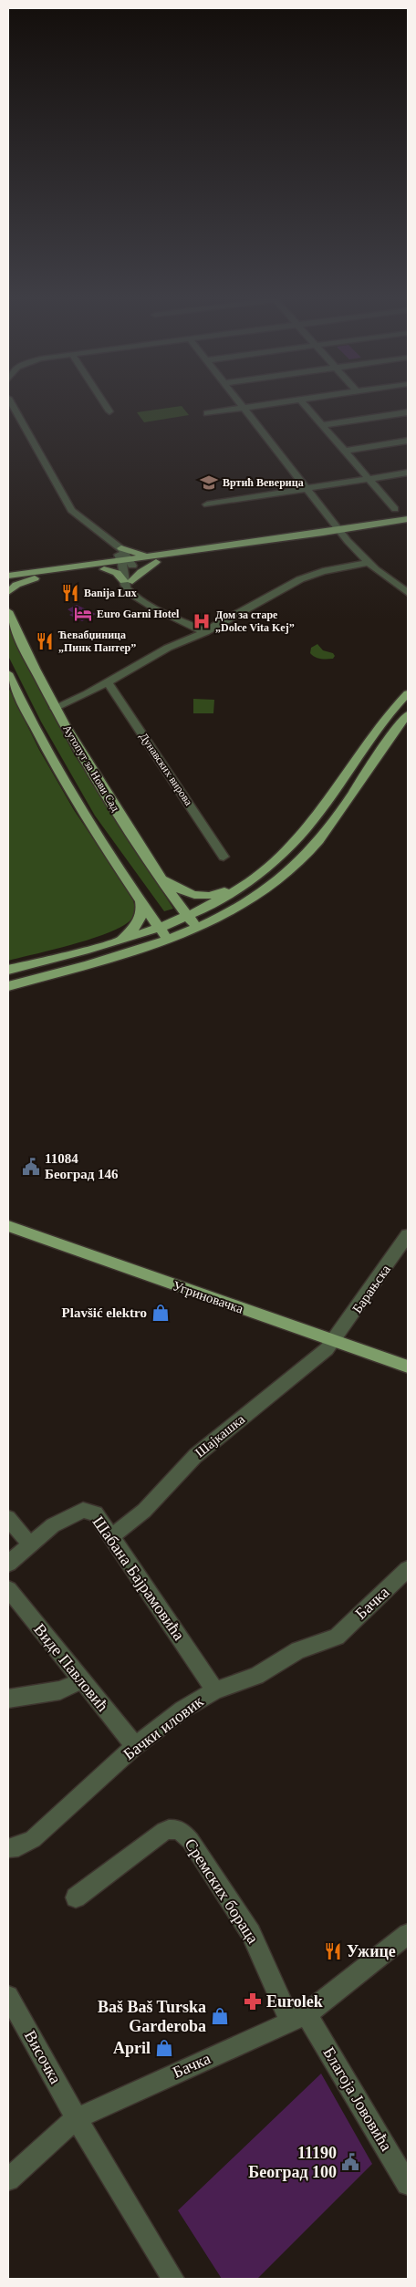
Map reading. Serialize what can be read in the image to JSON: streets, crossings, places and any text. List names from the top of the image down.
{
  "streets": {
    "main road": ["Аутопут за Нови Сад", "Угриновачка"],
    "street": [
      "Дунавских вирова",
      "Барањска",
      "Шајкашка",
      "Шабана Бајрамовића",
      "Бачка",
      "Виде Павловић",
      "Бачки иловик",
      "Сремских бораца",
      "Височка",
      "Благоја Јововића"
    ]
  },
  "crossings": [
    ["Барањска", "Угриновачка"],
    ["Барањска", "Шајкашка"],
    ["Угриновачка", "Шајкашка"],
    ["Шајкашка", "Шабана Бајрамовића"],
    ["Шабана Бајрамовића", "Бачки иловик"],
    ["Бачка", "Бачки иловик"],
    ["Бачка", "Сремских бораца"],
    ["Бачка", "Височка"],
    ["Бачка", "Благоја Јововића"],
    ["Виде Павловић", "Бачки иловик"],
    ["Сремских бораца", "Благоја Јововића"]
  ],
  "places": {
    "school or university": ["Вртић Веверица"],
    "restaurant": ["Banija Lux", "Ћевабџиница „Пинк Пантер”", "Ужице"],
    "hotel": ["Euro Garni Hotel"],
    "hospital": ["Дом за старе „Dolce Vita Kej”"],
    "public building": ["11084 Београд 146", "11190 Београд 100"],
    "shop": ["Plavšić elektro", "Baš Baš Turska Garderoba", "April"],
    "pharmacy": ["Eurolek"]
  }
}
